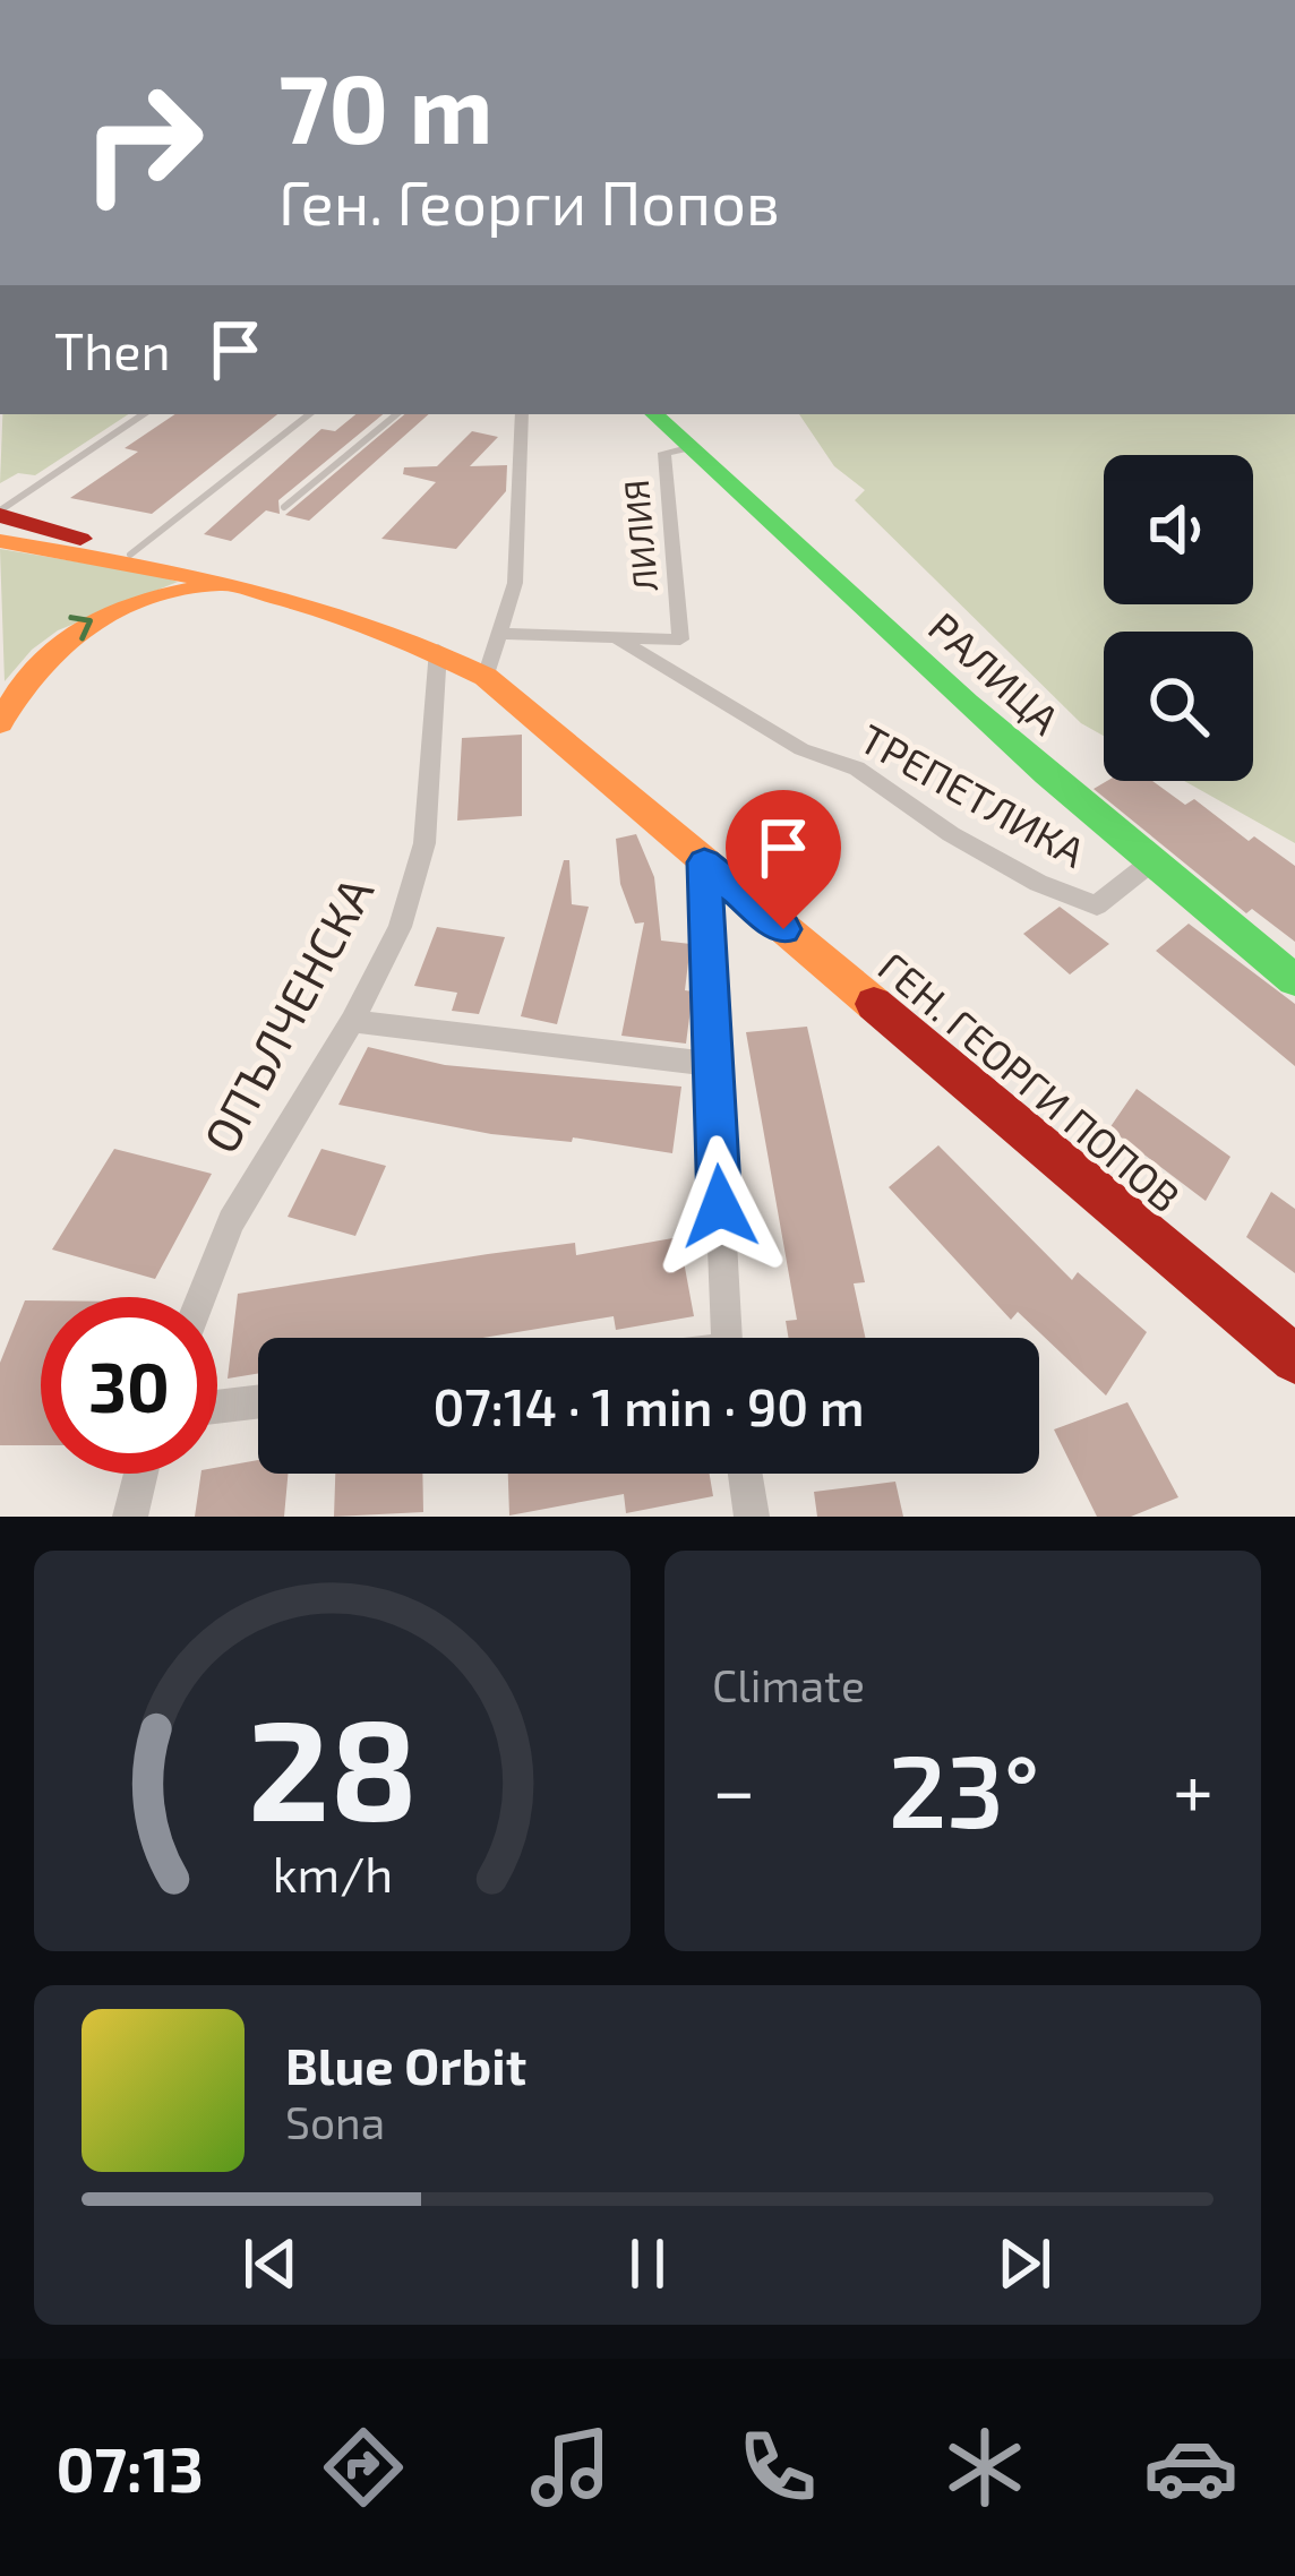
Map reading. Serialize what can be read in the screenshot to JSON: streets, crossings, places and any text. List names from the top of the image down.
{
  "streets": {
    "street": [
      "ЛИЛИЯ",
      "РАЛИЦА",
      "ТРЕПЕТЛИКА",
      "ОПЪЛЧЕНСКА",
      "ГЕН. ГЕОРГИ ПОПОВ"
    ]
  },
  "crossings": [
    ["ЛИЛИЯ", "РАЛИЦА"],
    ["ЛИЛИЯ", "ТРЕПЕТЛИКА"],
    ["РАЛИЦА", "ТРЕПЕТЛИКА"],
    ["ОПЪЛЧЕНСКА", "ГЕН. ГЕОРГИ ПОПОВ"]
  ],
  "page": {
    "turn": ["70 m", "Ген. Георги Попов"],
    "then": "Then",
    "limit": "30",
    "trip": "07:14 · 1 min · 90 m",
    "tile": "Climate",
    "heat": ["−", "23°", "+"],
    "song": ["Blue Orbit", "Sona"],
    "tabs": "07:13",
    "gauge": ["28", "km/h"]
  }
}
